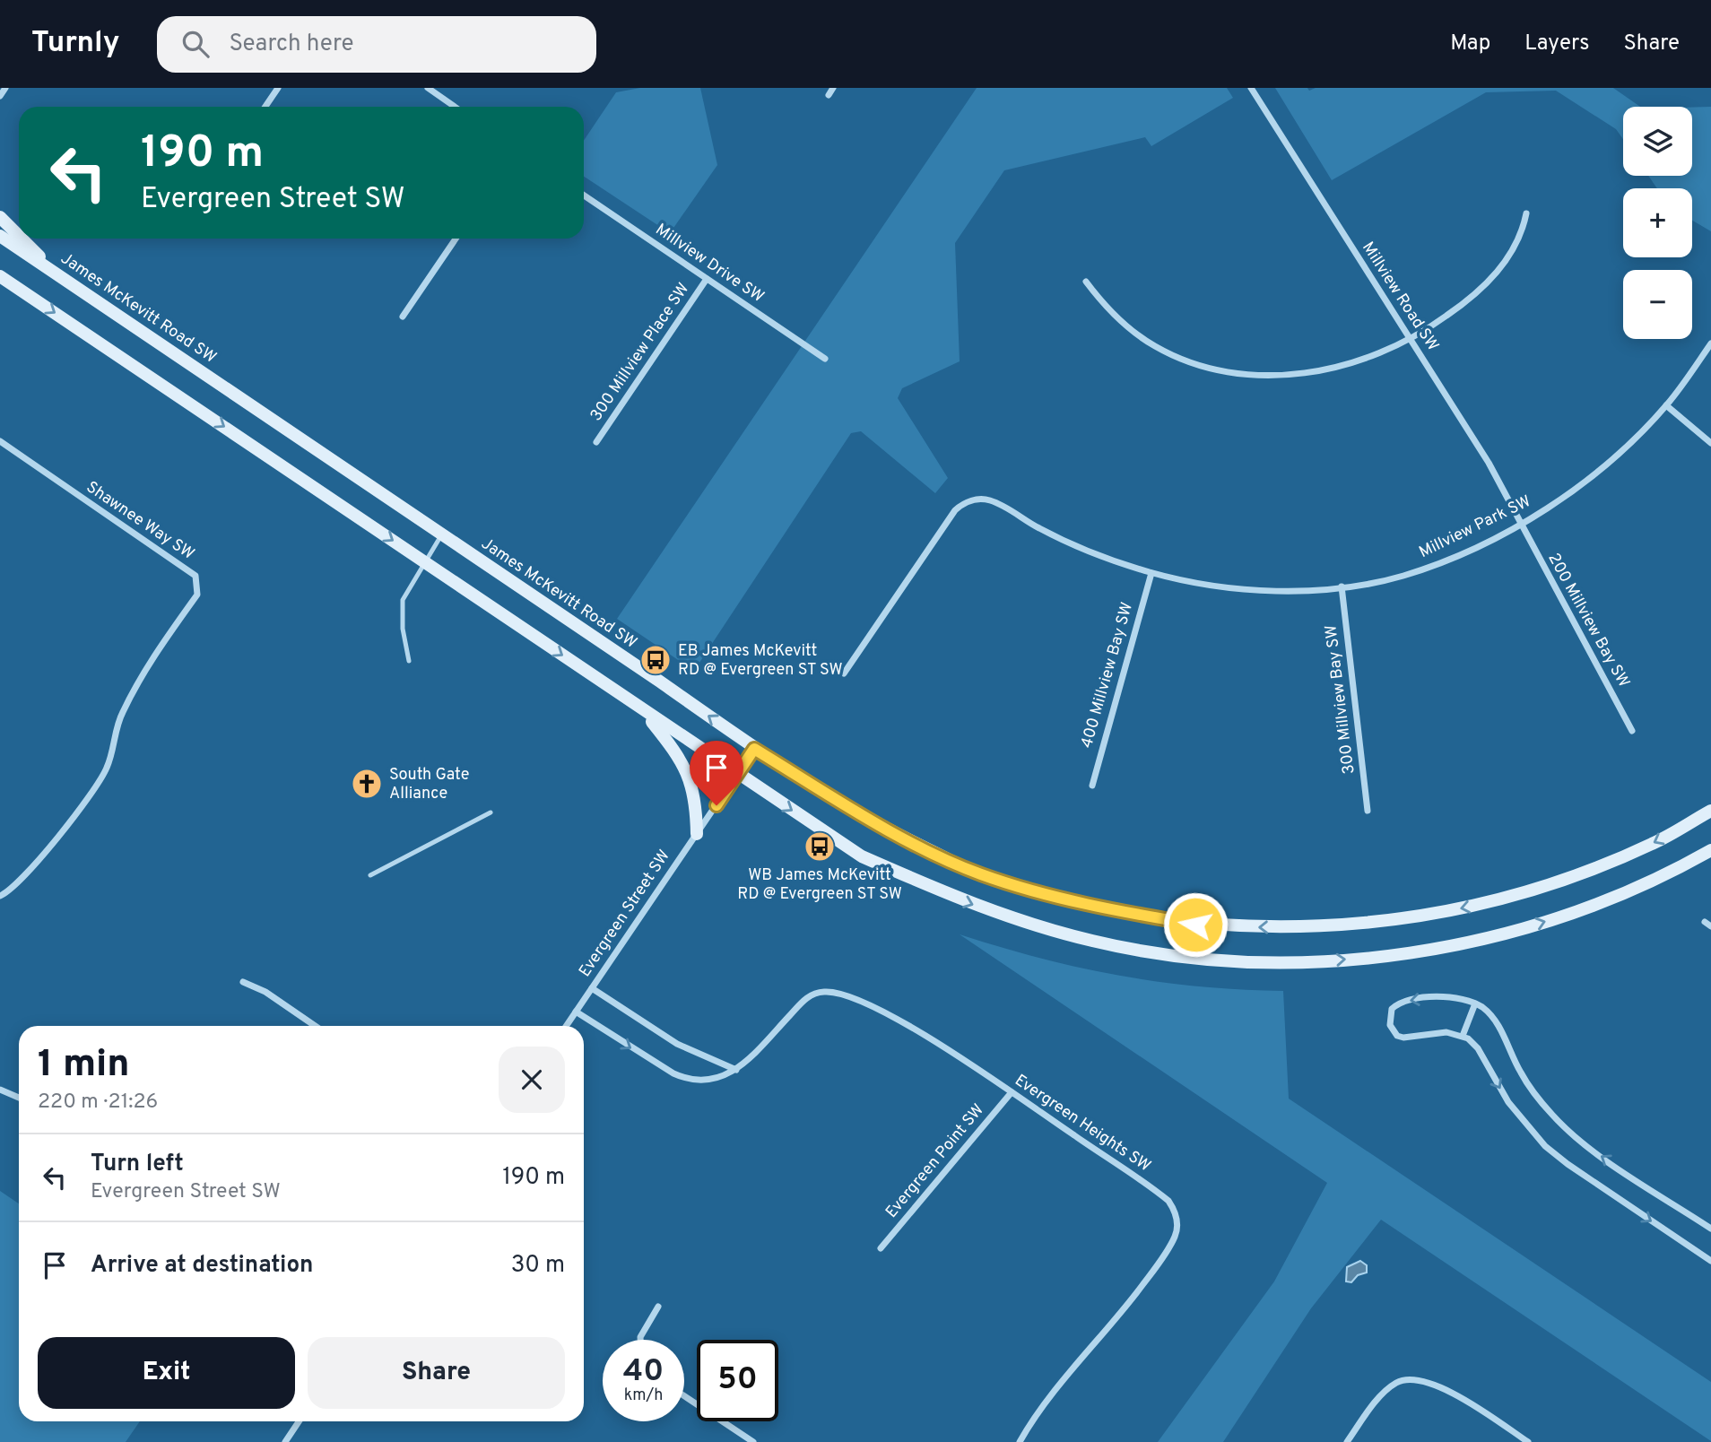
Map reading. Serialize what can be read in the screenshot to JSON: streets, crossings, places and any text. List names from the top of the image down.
{
  "streets": {
    "main road": ["James McKevitt Road SW"],
    "street": [
      "Millview Drive SW",
      "Millview Road SW",
      "300 Millview Place SW",
      "Shawnee Way SW",
      "Millview Park SW",
      "200 Millview Bay SW",
      "400 Millview Bay SW",
      "300 Millview Bay SW",
      "Evergreen Street SW",
      "Evergreen Heights SW",
      "Evergreen Point SW"
    ]
  },
  "crossings": [
    ["Millview Drive SW", "300 Millview Place SW"],
    ["Millview Road SW", "Millview Park SW"],
    ["Millview Road SW", "200 Millview Bay SW"],
    ["James McKevitt Road SW", "Evergreen Street SW"],
    ["Millview Park SW", "200 Millview Bay SW"],
    ["Millview Park SW", "400 Millview Bay SW"],
    ["Millview Park SW", "300 Millview Bay SW"],
    ["Evergreen Street SW", "Evergreen Heights SW"],
    ["Evergreen Heights SW", "Evergreen Point SW"]
  ],
  "places": {
    "bus stop": ["EB James McKevitt RD @ Evergreen ST SW", "WB James McKevitt RD @ Evergreen ST SW"],
    "church": ["South Gate Alliance"]
  },
  "page": {
    "header": "Turnly",
    "search": "Search here",
    "nav": ["Map", "Layers", "Share"],
    "map_buttons": ["+", "−"],
    "turn": ["190 m", "Evergreen Street SW"],
    "heading": ["1 min", "220 m · 21:26"],
    "list": [
      {
        "name": "Turn left",
        "note": "Evergreen Street SW",
        "value": "190 m"
      },
      {
        "name": "Arrive at destination",
        "value": "30 m"
      }
    ],
    "buttons": ["Exit", "Share"],
    "speed": "40 km/h",
    "limit": "50"
  }
}
